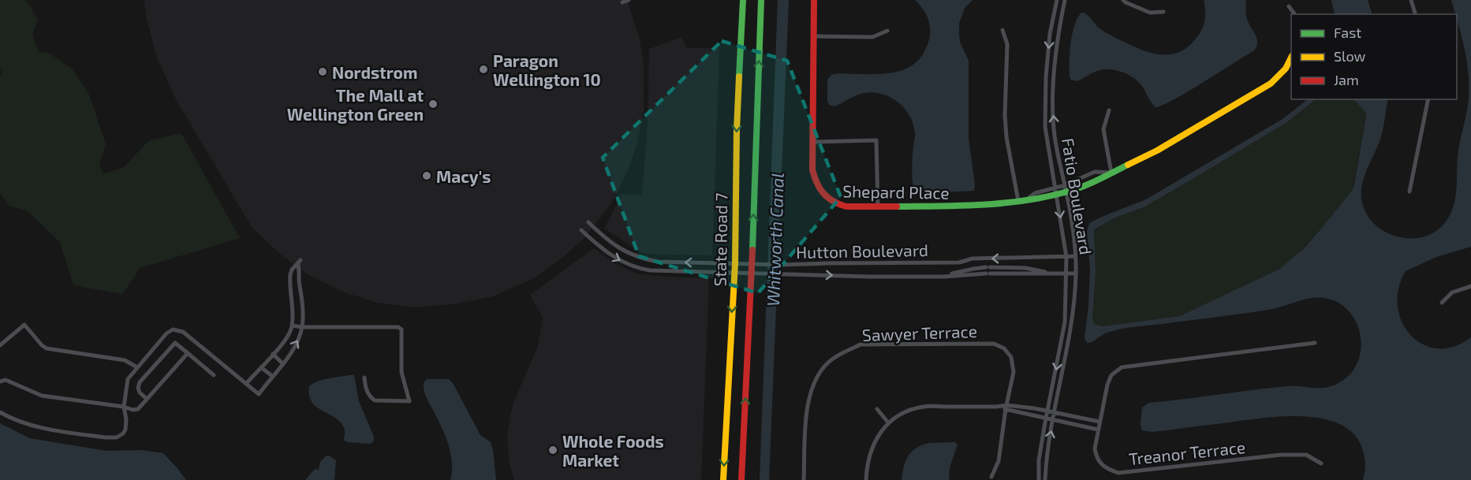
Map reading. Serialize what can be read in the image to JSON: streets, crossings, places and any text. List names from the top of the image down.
{
  "streets": {
    "main road": ["Shepard Place", "State Road 7"],
    "street": [
      "Fatio Boulevard",
      "Hutton Boulevard",
      "Sawyer Terrace",
      "Treanor Terrace"
    ]
  },
  "crossings": [
    ["Shepard Place", "Fatio Boulevard"],
    ["Fatio Boulevard", "Hutton Boulevard"],
    ["State Road 7", "Hutton Boulevard"]
  ],
  "water": ["Whitworth Canal"],
  "places": [
    "Paragon Wellington 10",
    "Nordstrom",
    "The Mall at Wellington Green",
    "Macy's",
    "Whole Foods Market"
  ],
  "legend": ["Fast", "Slow", "Jam"]
}
